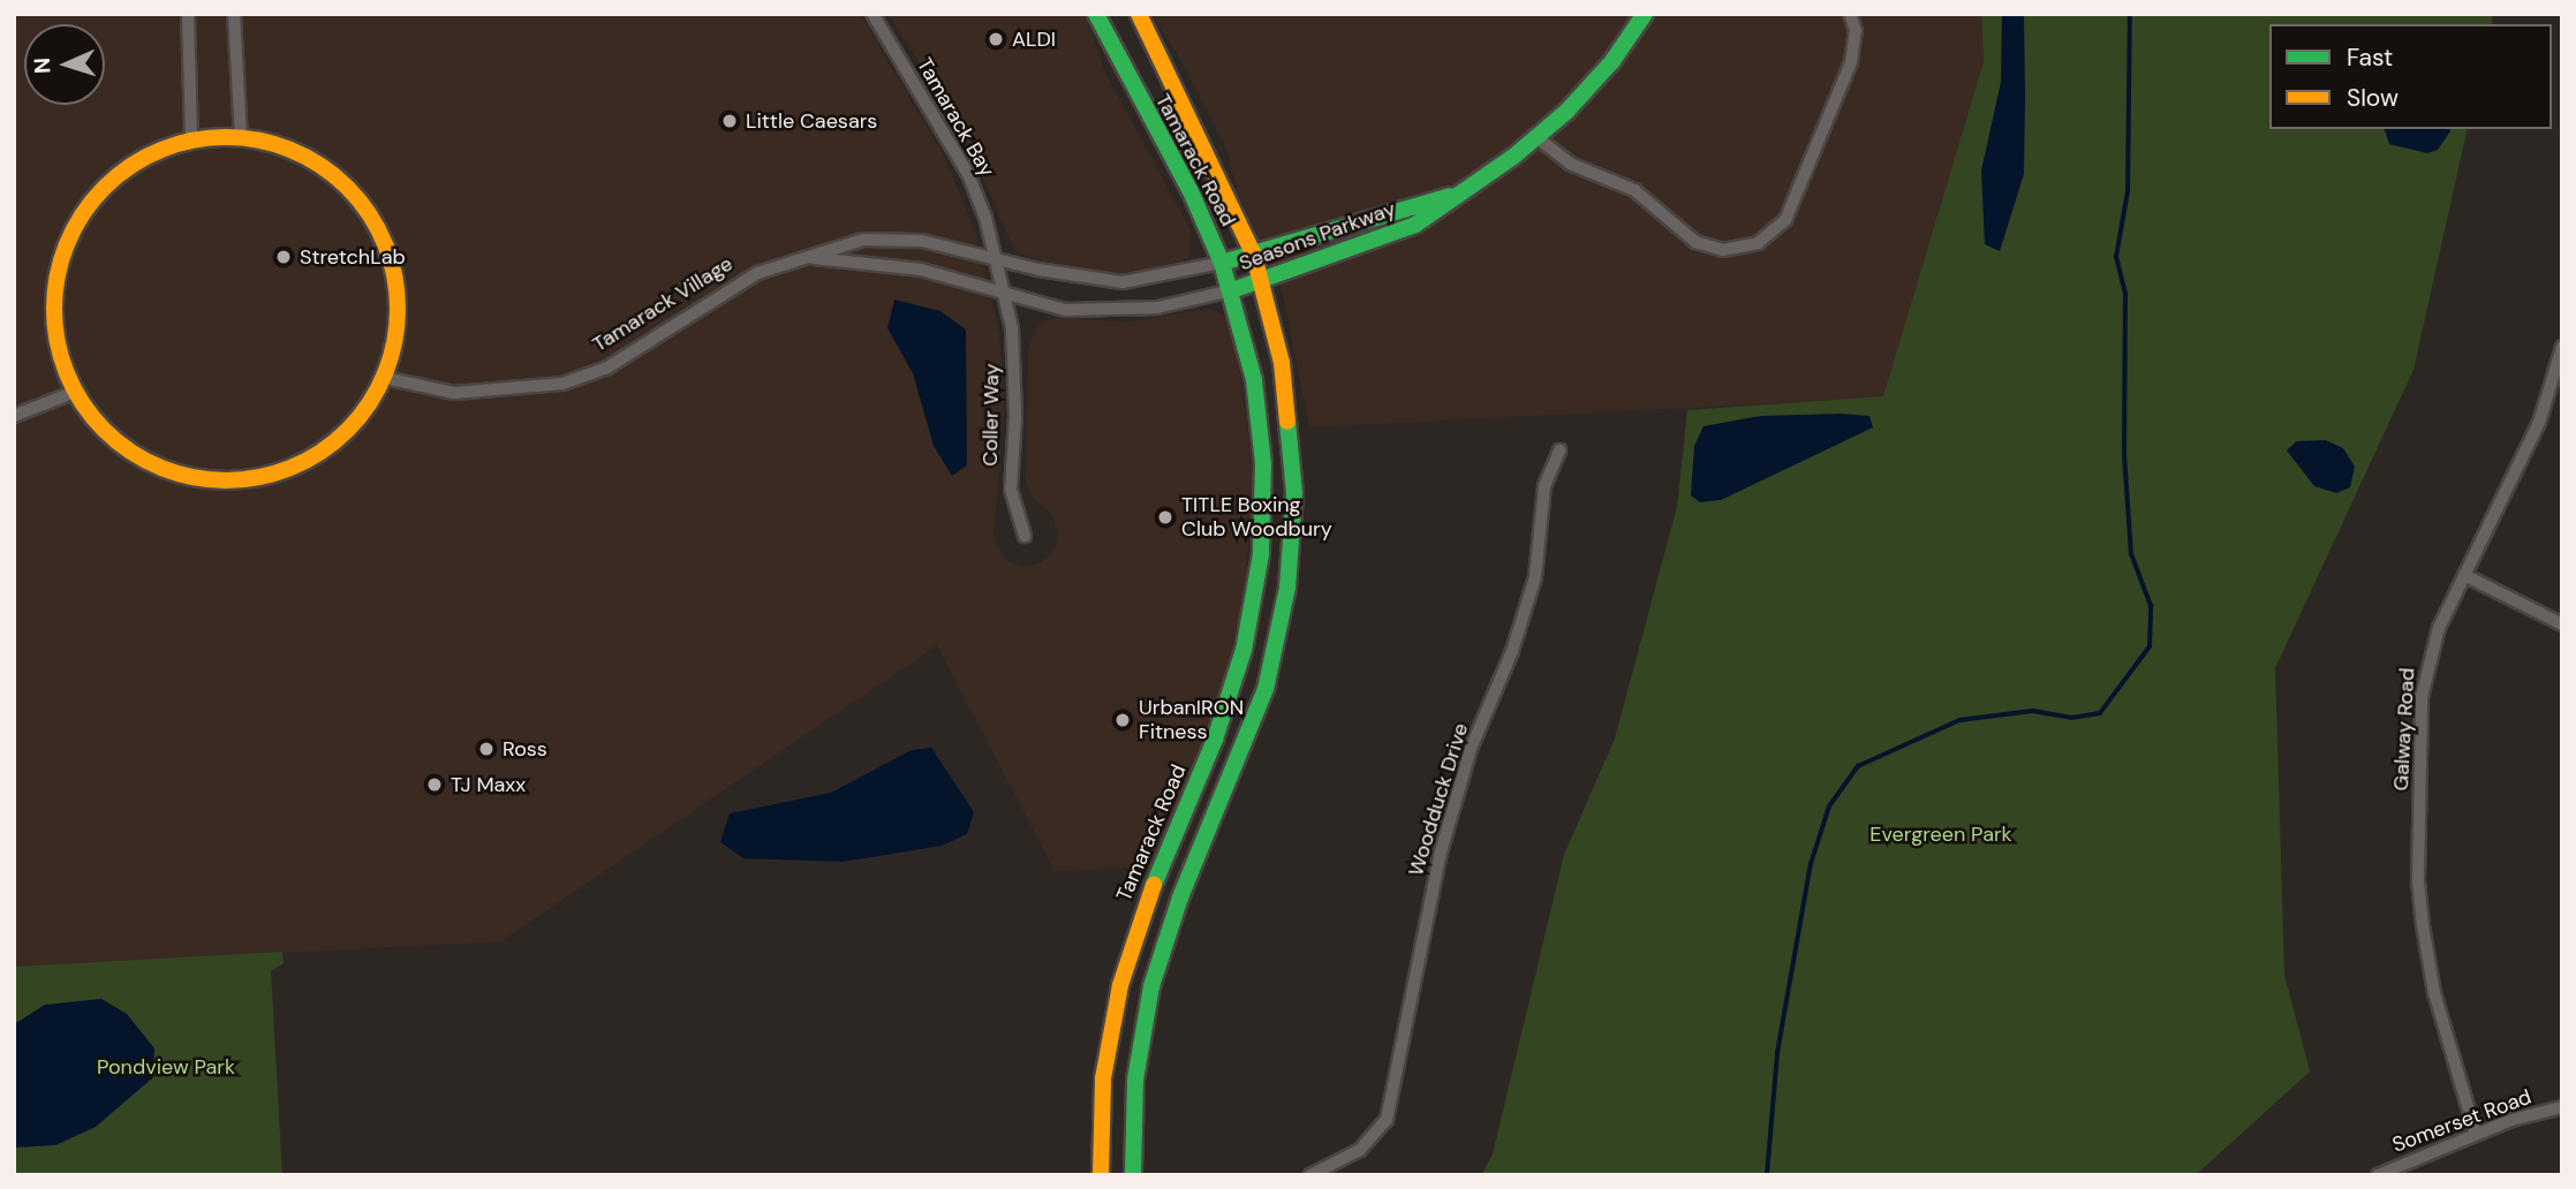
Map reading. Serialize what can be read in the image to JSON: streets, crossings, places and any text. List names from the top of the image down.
{
  "streets": {
    "street": [
      "Tamarack Bay",
      "Tamarack Road",
      "Seasons Parkway",
      "Tamarack Village",
      "Coller Way",
      "Galway Road",
      "Woodduck Drive",
      "Somerset Road"
    ]
  },
  "crossings": [
    ["Tamarack Bay", "Tamarack Village"],
    ["Tamarack Bay", "Coller Way"],
    ["Tamarack Road", "Seasons Parkway"],
    ["Tamarack Road", "Tamarack Village"],
    ["Seasons Parkway", "Tamarack Village"],
    ["Tamarack Village", "Coller Way"],
    ["Galway Road", "Somerset Road"]
  ],
  "parks": ["Evergreen Park", "Pondview Park"],
  "places": [
    "ALDI",
    "Little Caesars",
    "StretchLab",
    "TITLE Boxing Club Woodbury",
    "UrbanIRON Fitness",
    "Ross",
    "TJ Maxx"
  ],
  "legend": ["Fast", "Slow"],
  "north": "left"
}
